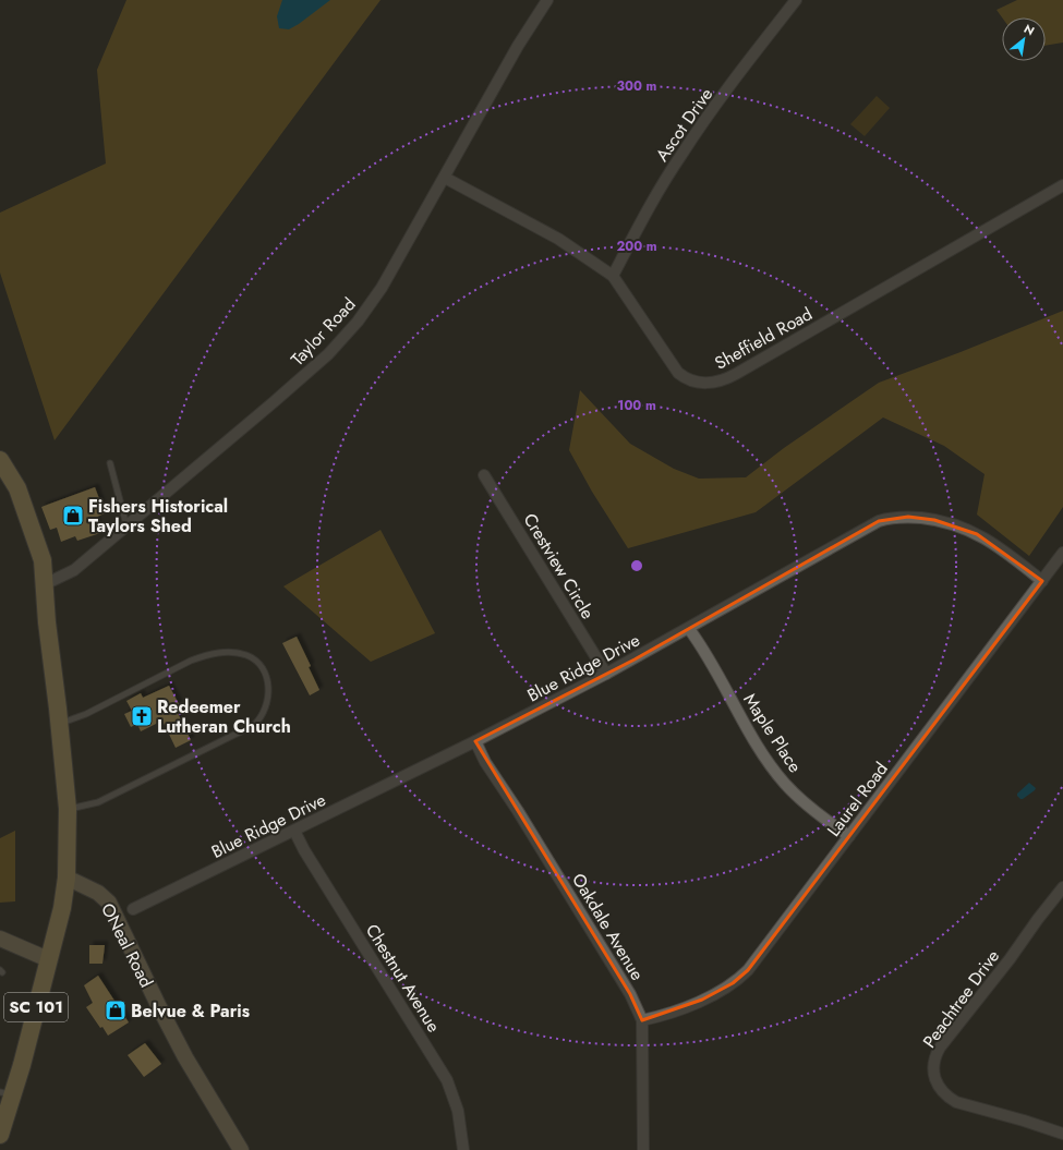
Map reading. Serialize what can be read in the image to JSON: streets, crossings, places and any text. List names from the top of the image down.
{
  "streets": {
    "main road": ["SC 101"],
    "street": [
      "Ascot Drive",
      "Taylor Road",
      "Sheffield Road",
      "Crestview Circle",
      "Blue Ridge Drive",
      "Maple Place",
      "Laurel Road",
      "Oakdale Avenue",
      "ONeal Road",
      "Chestnut Avenue",
      "Peachtree Drive"
    ]
  },
  "crossings": [
    ["Ascot Drive", "Sheffield Road"],
    ["Taylor Road", "Sheffield Road"],
    ["Taylor Road", "SC 101"],
    ["Crestview Circle", "Blue Ridge Drive"],
    ["Blue Ridge Drive", "Maple Place"],
    ["Blue Ridge Drive", "Laurel Road"],
    ["Blue Ridge Drive", "Oakdale Avenue"],
    ["Blue Ridge Drive", "Chestnut Avenue"],
    ["Maple Place", "Laurel Road"],
    ["Laurel Road", "Oakdale Avenue"],
    ["ONeal Road", "SC 101"]
  ],
  "places": {
    "shop": ["Fishers Historical Taylors Shed", "Belvue & Paris"],
    "church": ["Redeemer Lutheran Church"]
  },
  "north": "top right",
  "rings": ["300 m", "200 m", "100 m"]
}
